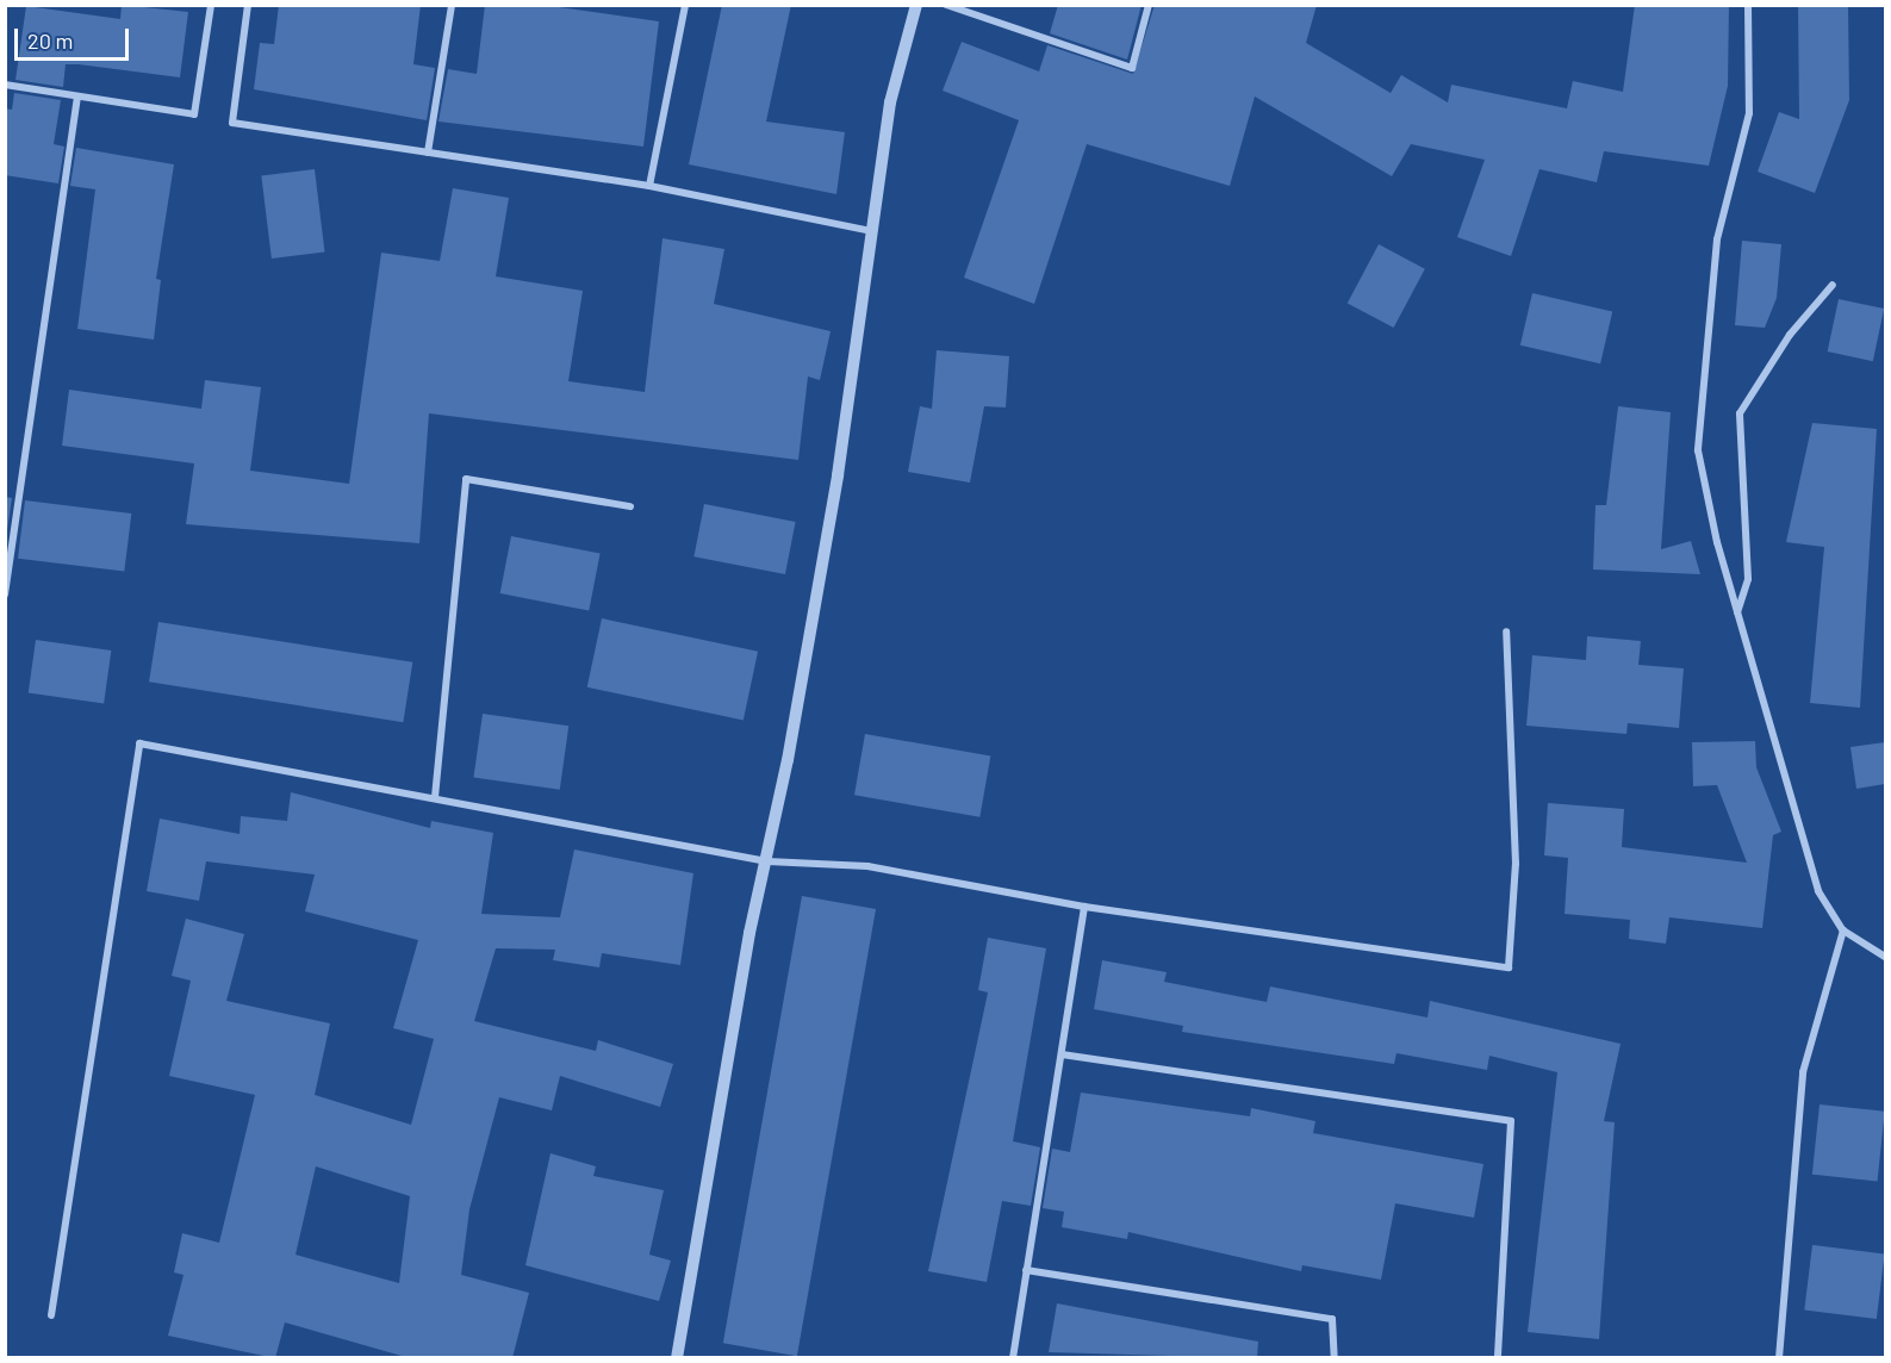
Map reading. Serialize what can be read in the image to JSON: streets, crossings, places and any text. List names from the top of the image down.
{
  "scale_bar": "20 m"
}
